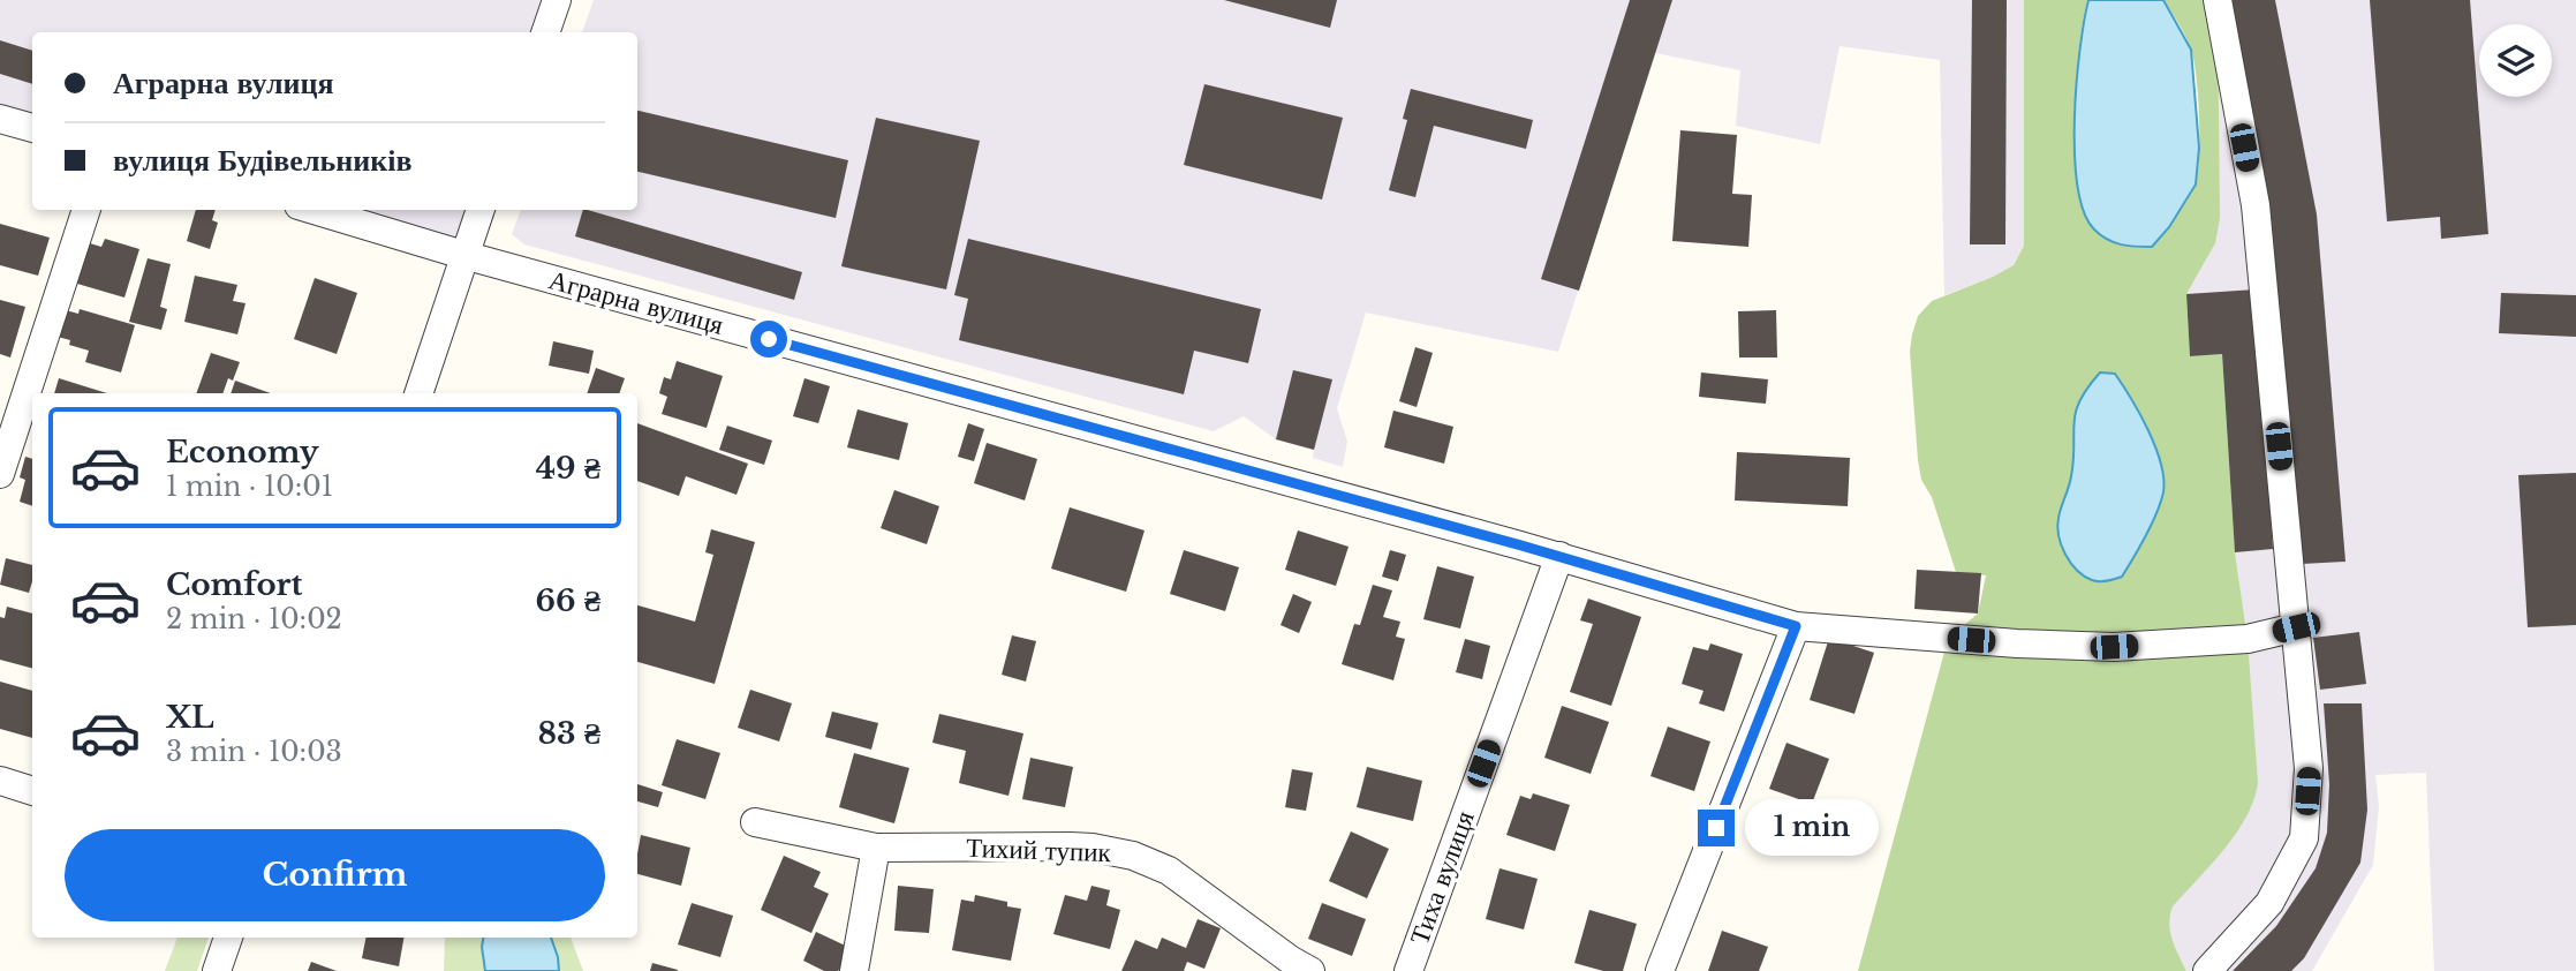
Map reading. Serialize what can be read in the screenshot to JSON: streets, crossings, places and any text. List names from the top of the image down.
{
  "streets": {
    "street": ["Аграрна вулиця", "Тихий тупик", "Тиха вулиця"]
  },
  "crossings": [
    ["Аграрна вулиця", "Тиха вулиця"]
  ],
  "page": {
    "banner": ["Аграрна вулиця", "вулиця Будівельників"],
    "list": [
      {
        "name": "Economy",
        "note": "1 min · 10:01",
        "value": "49 ₴"
      },
      {
        "name": "Comfort",
        "note": "2 min · 10:02",
        "value": "66 ₴"
      },
      {
        "name": "XL",
        "note": "3 min · 10:03",
        "value": "83 ₴"
      }
    ],
    "bubble": "1 min",
    "buttons": "Confirm"
  }
}
